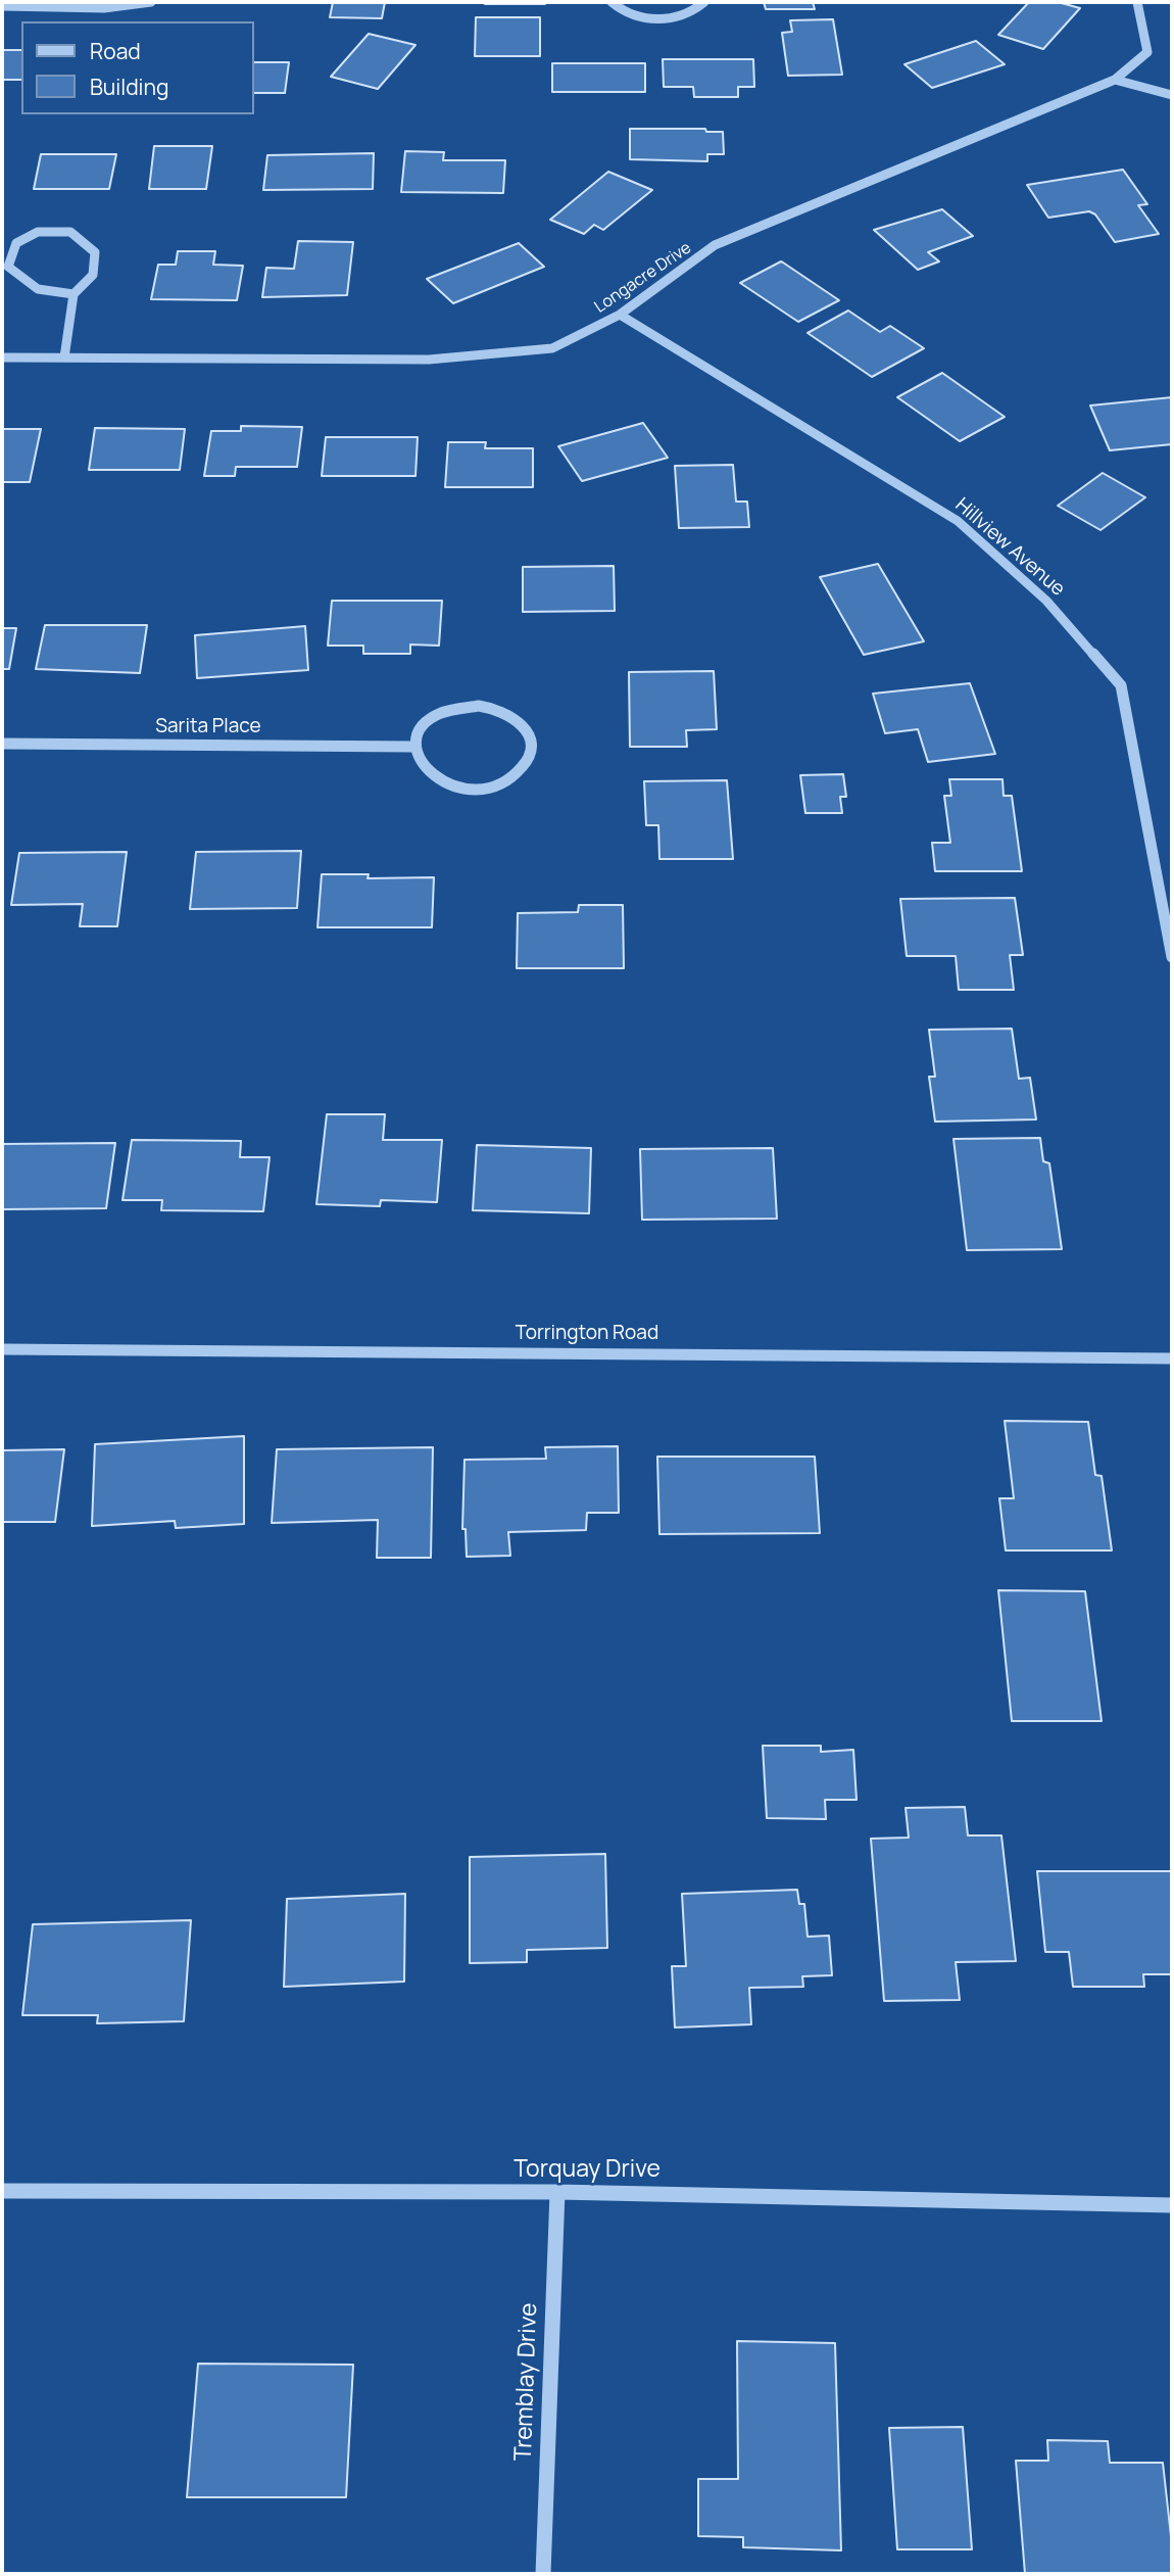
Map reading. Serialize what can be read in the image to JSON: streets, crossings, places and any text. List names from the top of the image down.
{
  "streets": {
    "street": [
      "Longacre Drive",
      "Hillview Avenue",
      "Sarita Place",
      "Torrington Road",
      "Torquay Drive",
      "Tremblay Drive"
    ]
  },
  "crossings": [
    ["Longacre Drive", "Hillview Avenue"],
    ["Torquay Drive", "Tremblay Drive"]
  ],
  "legend": ["Road", "Building"]
}
